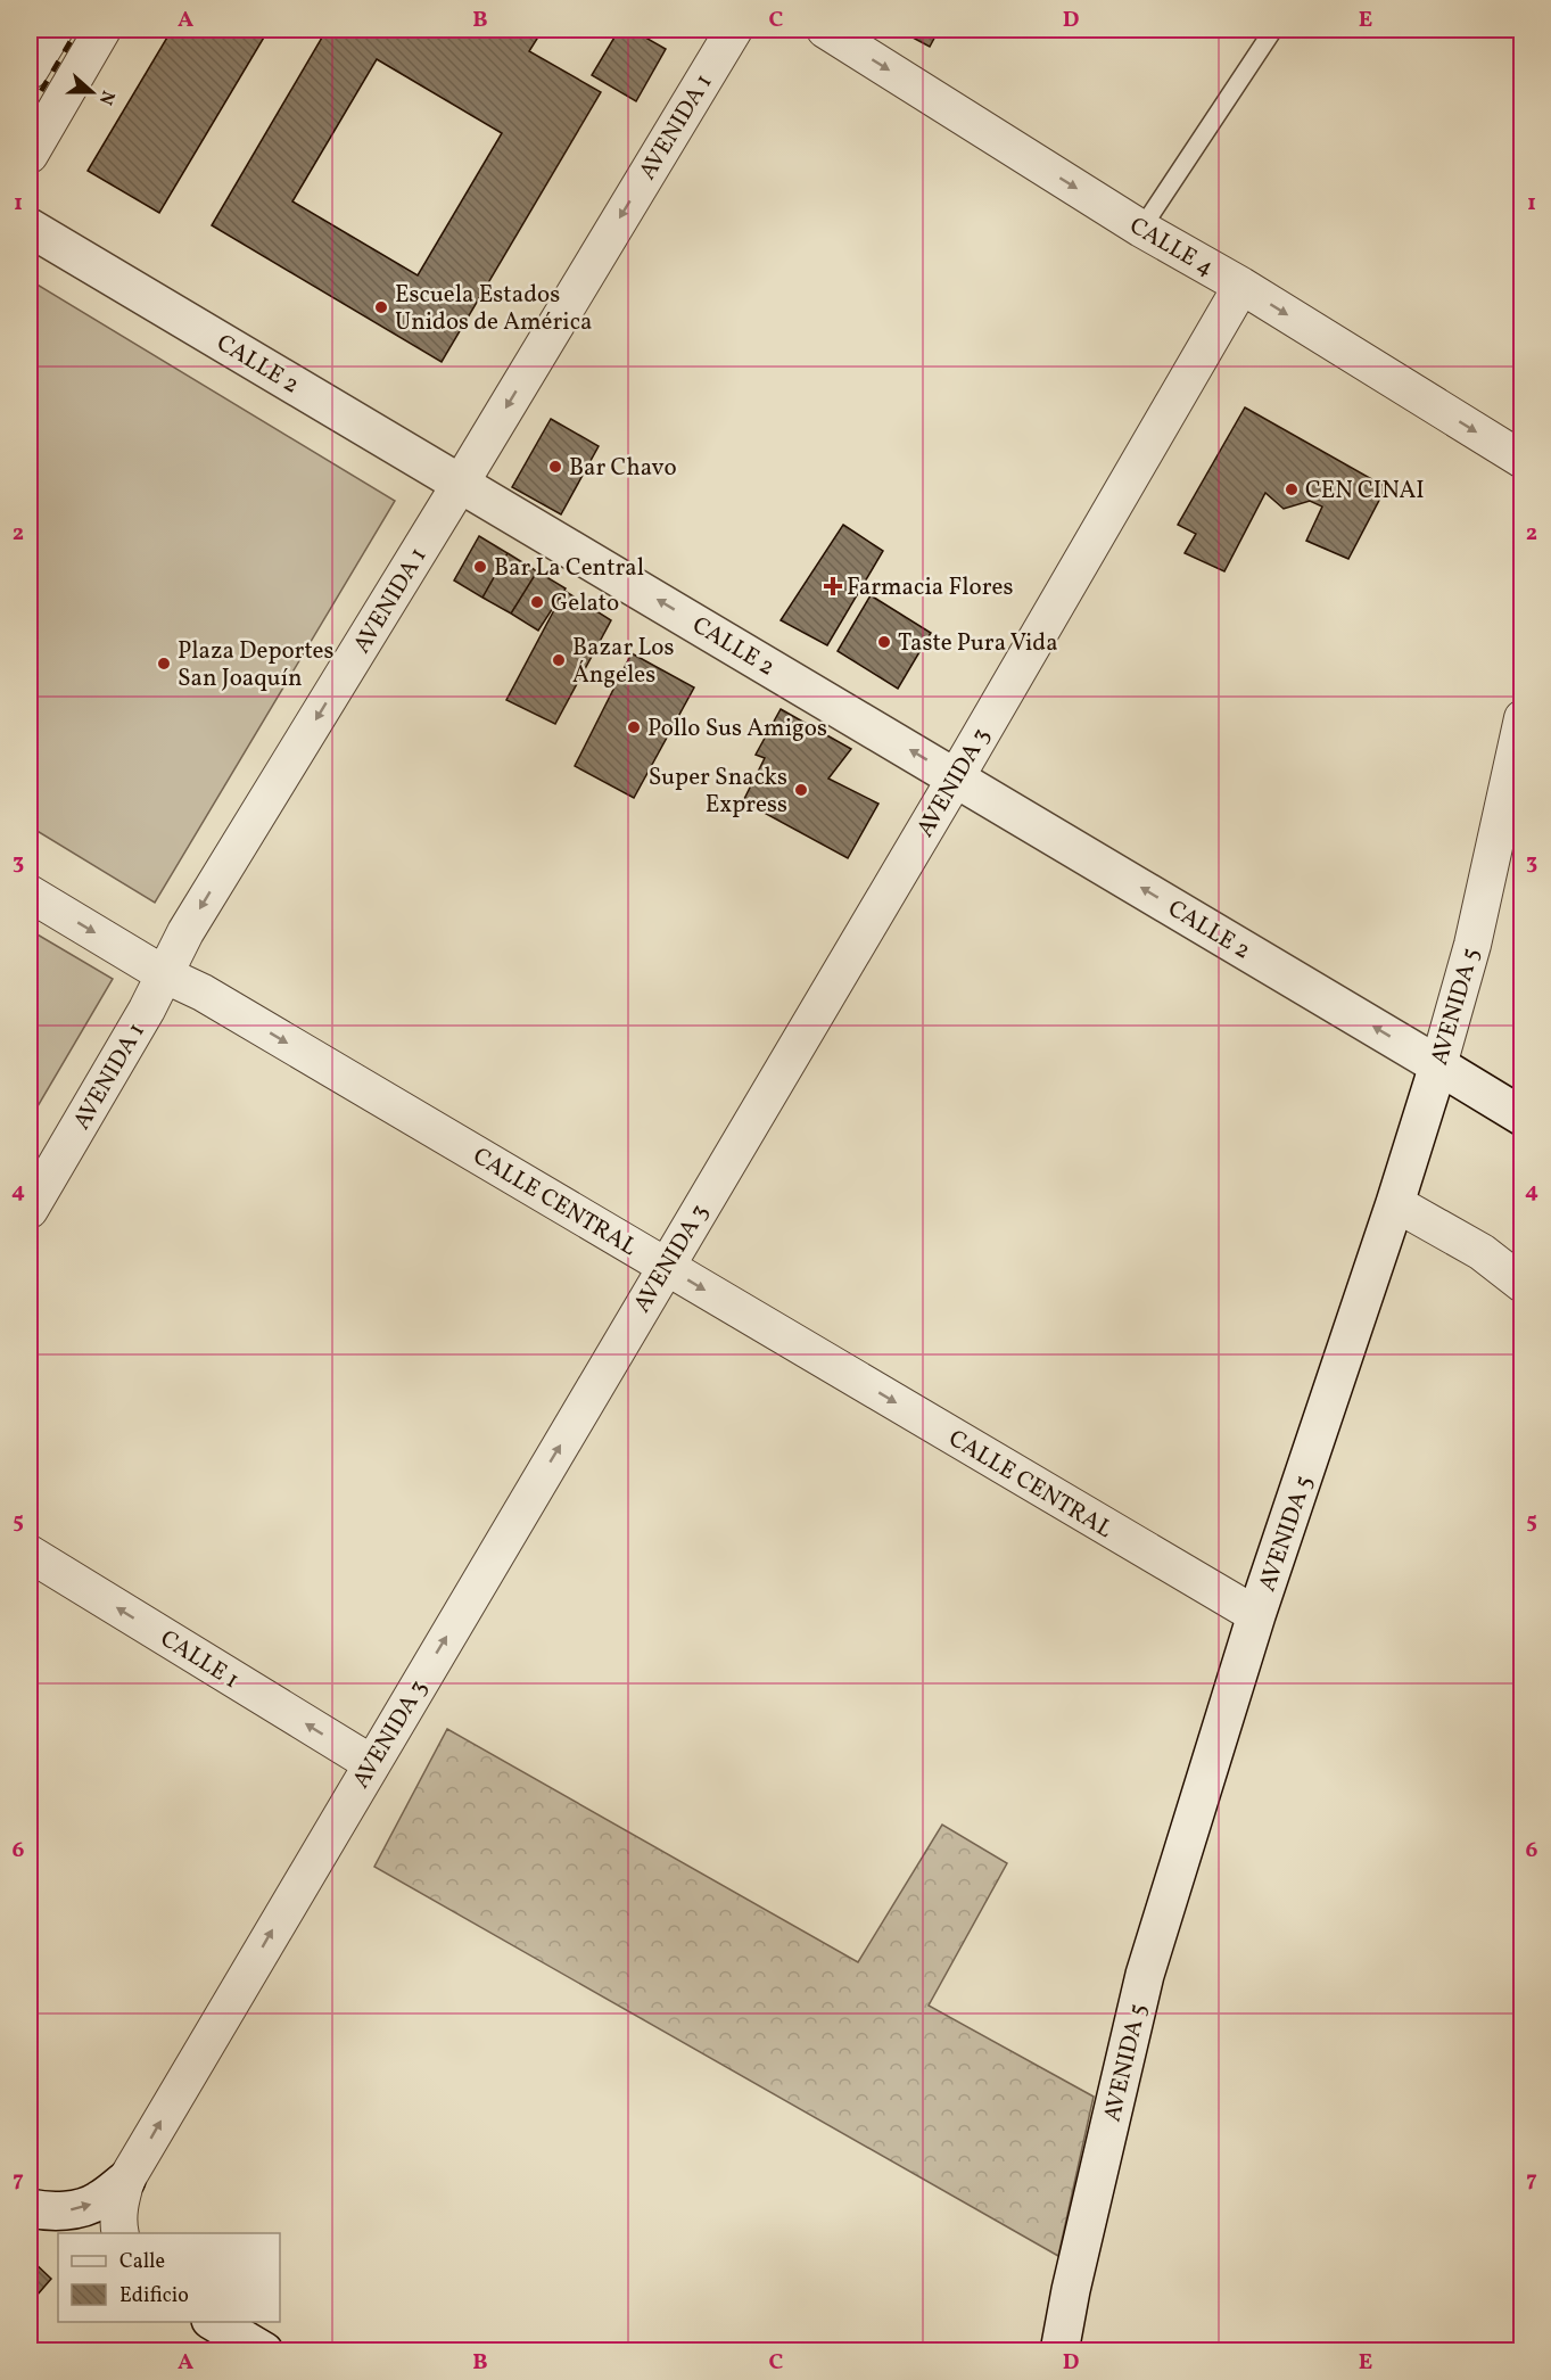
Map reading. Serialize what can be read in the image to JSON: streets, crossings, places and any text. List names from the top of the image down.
{
  "streets": {
    "main road": ["CALLE 2", "AVENIDA 5"],
    "street": [
      "AVENIDA 1",
      "CALLE 4",
      "AVENIDA 3",
      "CALLE CENTRAL",
      "CALLE 1"
    ]
  },
  "crossings": [
    ["AVENIDA 1", "CALLE 2"],
    ["AVENIDA 1", "CALLE CENTRAL"],
    ["CALLE 4", "AVENIDA 3"],
    ["CALLE 2", "AVENIDA 3"],
    ["CALLE 2", "AVENIDA 5"],
    ["AVENIDA 3", "CALLE CENTRAL"],
    ["AVENIDA 3", "CALLE 1"],
    ["AVENIDA 5", "CALLE CENTRAL"]
  ],
  "one_way": [
    "AVENIDA 1",
    "CALLE 4",
    "CALLE 2",
    "AVENIDA 3",
    "CALLE CENTRAL",
    "CALLE 1"
  ],
  "places": {
    "other": [
      "Escuela Estados Unidos de América",
      "Bar Chavo",
      "CEN CINAI",
      "Bar La Central",
      "Gelato",
      "Taste Pura Vida",
      "Bazar Los Ángeles",
      "Plaza Deportes San Joaquín",
      "Pollo Sus Amigos",
      "Super Snacks Express"
    ],
    "health": ["Farmacia Flores"]
  },
  "legend": ["Calle", "Edificio"],
  "north": "right",
  "grid": {
    "columns": [
      "A",
      "B",
      "C",
      "D",
      "E"
    ],
    "rows": [
      "1",
      "2",
      "3",
      "4",
      "5",
      "6",
      "7"
    ]
  }
}
